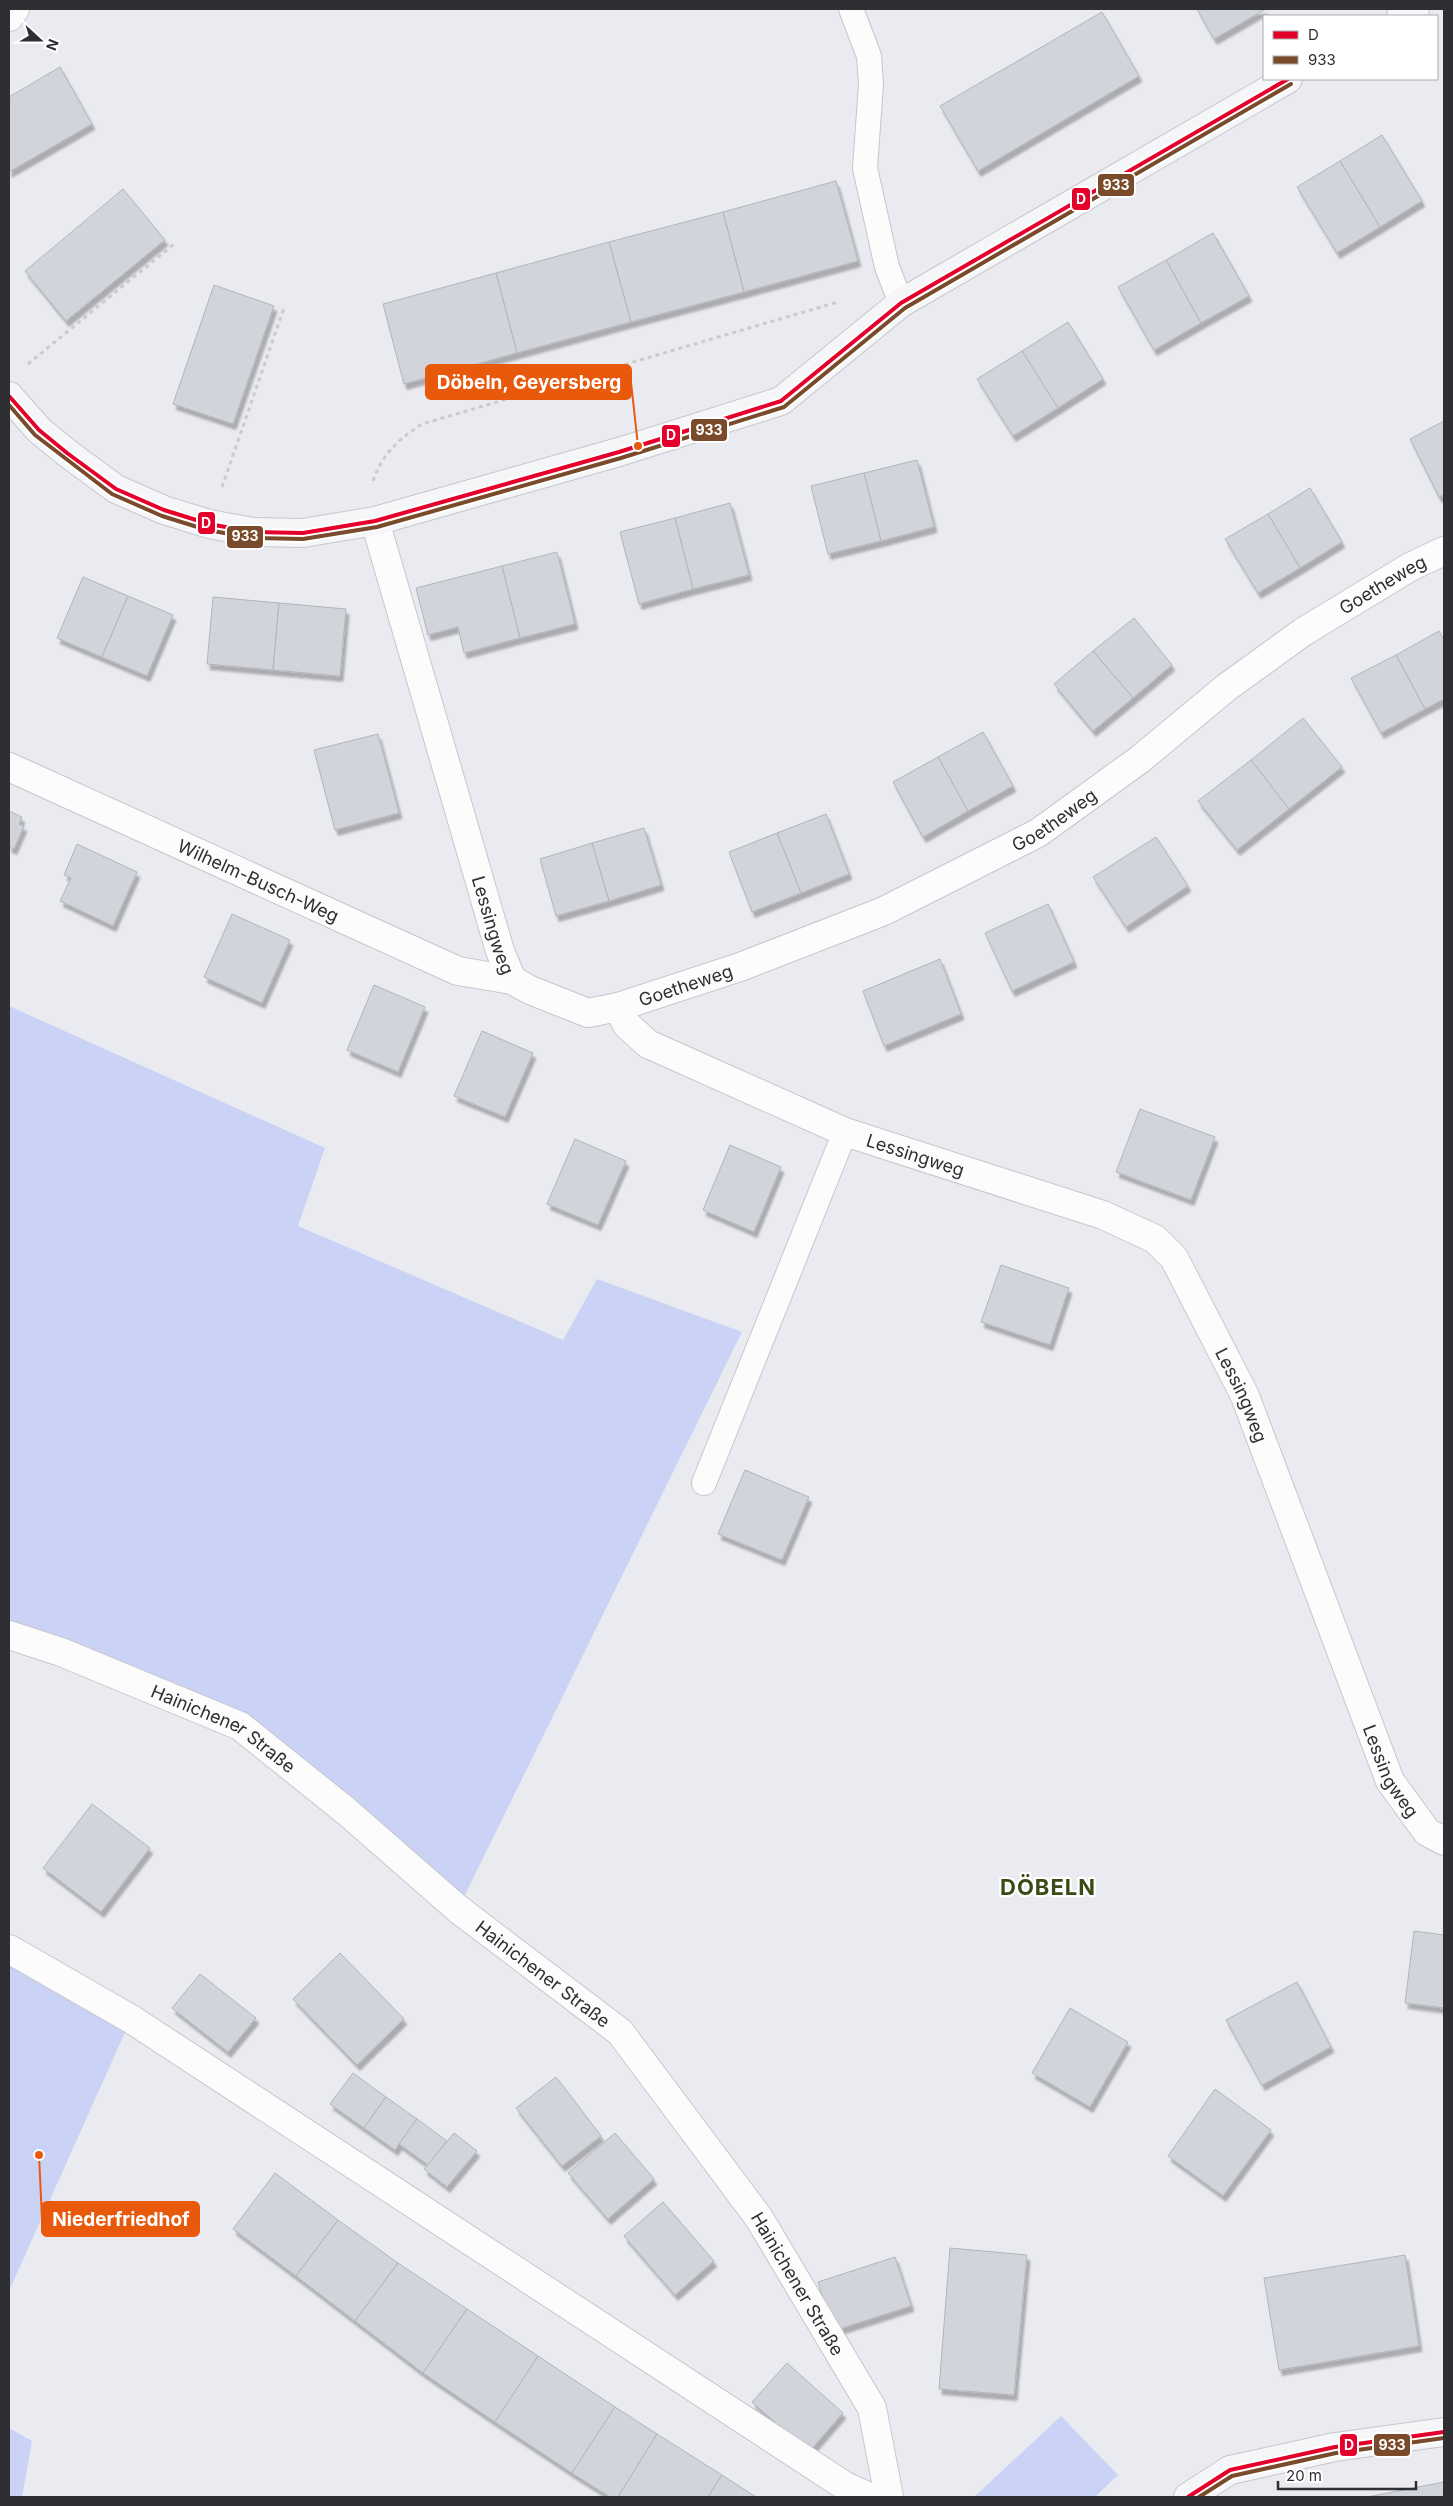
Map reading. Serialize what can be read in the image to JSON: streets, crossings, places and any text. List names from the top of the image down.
{
  "streets": {
    "street": [
      "Goetheweg",
      "Wilhelm-Busch-Weg",
      "Lessingweg",
      "Hainichener Straße"
    ]
  },
  "crossings": [
    ["Goetheweg", "Lessingweg"],
    ["Wilhelm-Busch-Weg", "Lessingweg"]
  ],
  "districts": ["DÖBELN"],
  "places": ["Döbeln, Geyersberg", "Niederfriedhof"],
  "lines": ["transit line D", "transit line 933"],
  "legend": ["D", "933"],
  "scale_bar": "20 m",
  "north": "right"
}
